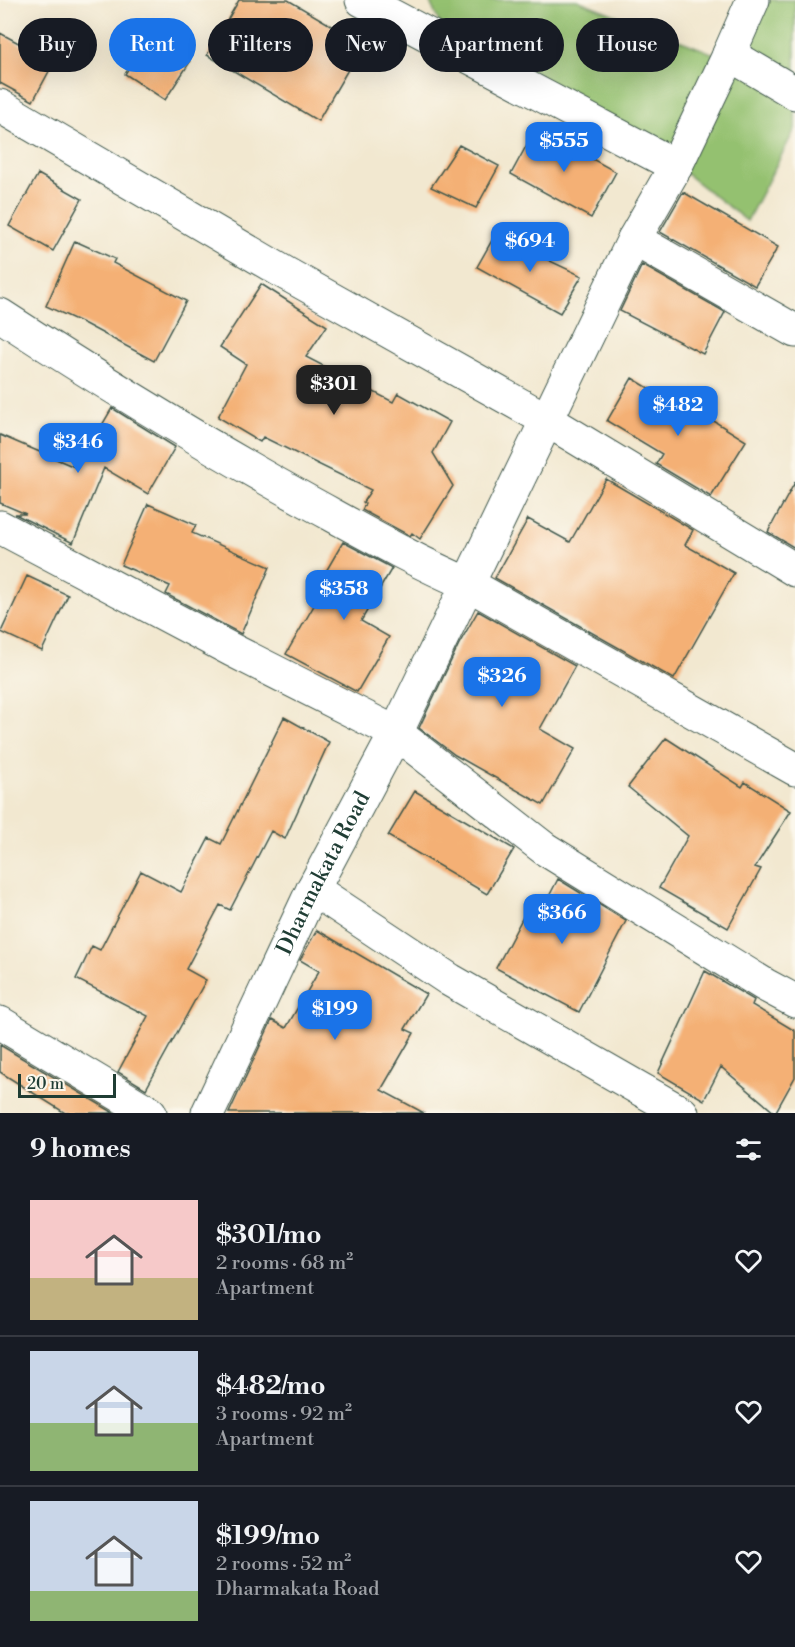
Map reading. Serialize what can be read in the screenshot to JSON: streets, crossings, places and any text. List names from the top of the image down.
{
  "streets": {
    "street": ["Dharmakata Road"]
  },
  "scale_bar": "20 m",
  "page": {
    "chip": [
      "Buy",
      "Rent",
      "Filters",
      "New",
      "Apartment",
      "House"
    ],
    "price": [
      "$555",
      "$694",
      "$301",
      "$482",
      "$346",
      "$358",
      "$326",
      "$366",
      "$199"
    ],
    "scale": "20 m",
    "heading": "9 homes",
    "list": [
      {
        "name": "$301/mo",
        "note": "2 rooms · 68 m² · Apartment"
      },
      {
        "name": "$482/mo",
        "note": "3 rooms · 92 m² · Apartment"
      },
      {
        "name": "$199/mo",
        "note": "2 rooms · 52 m² · Dharmakata Road"
      }
    ]
  }
}
